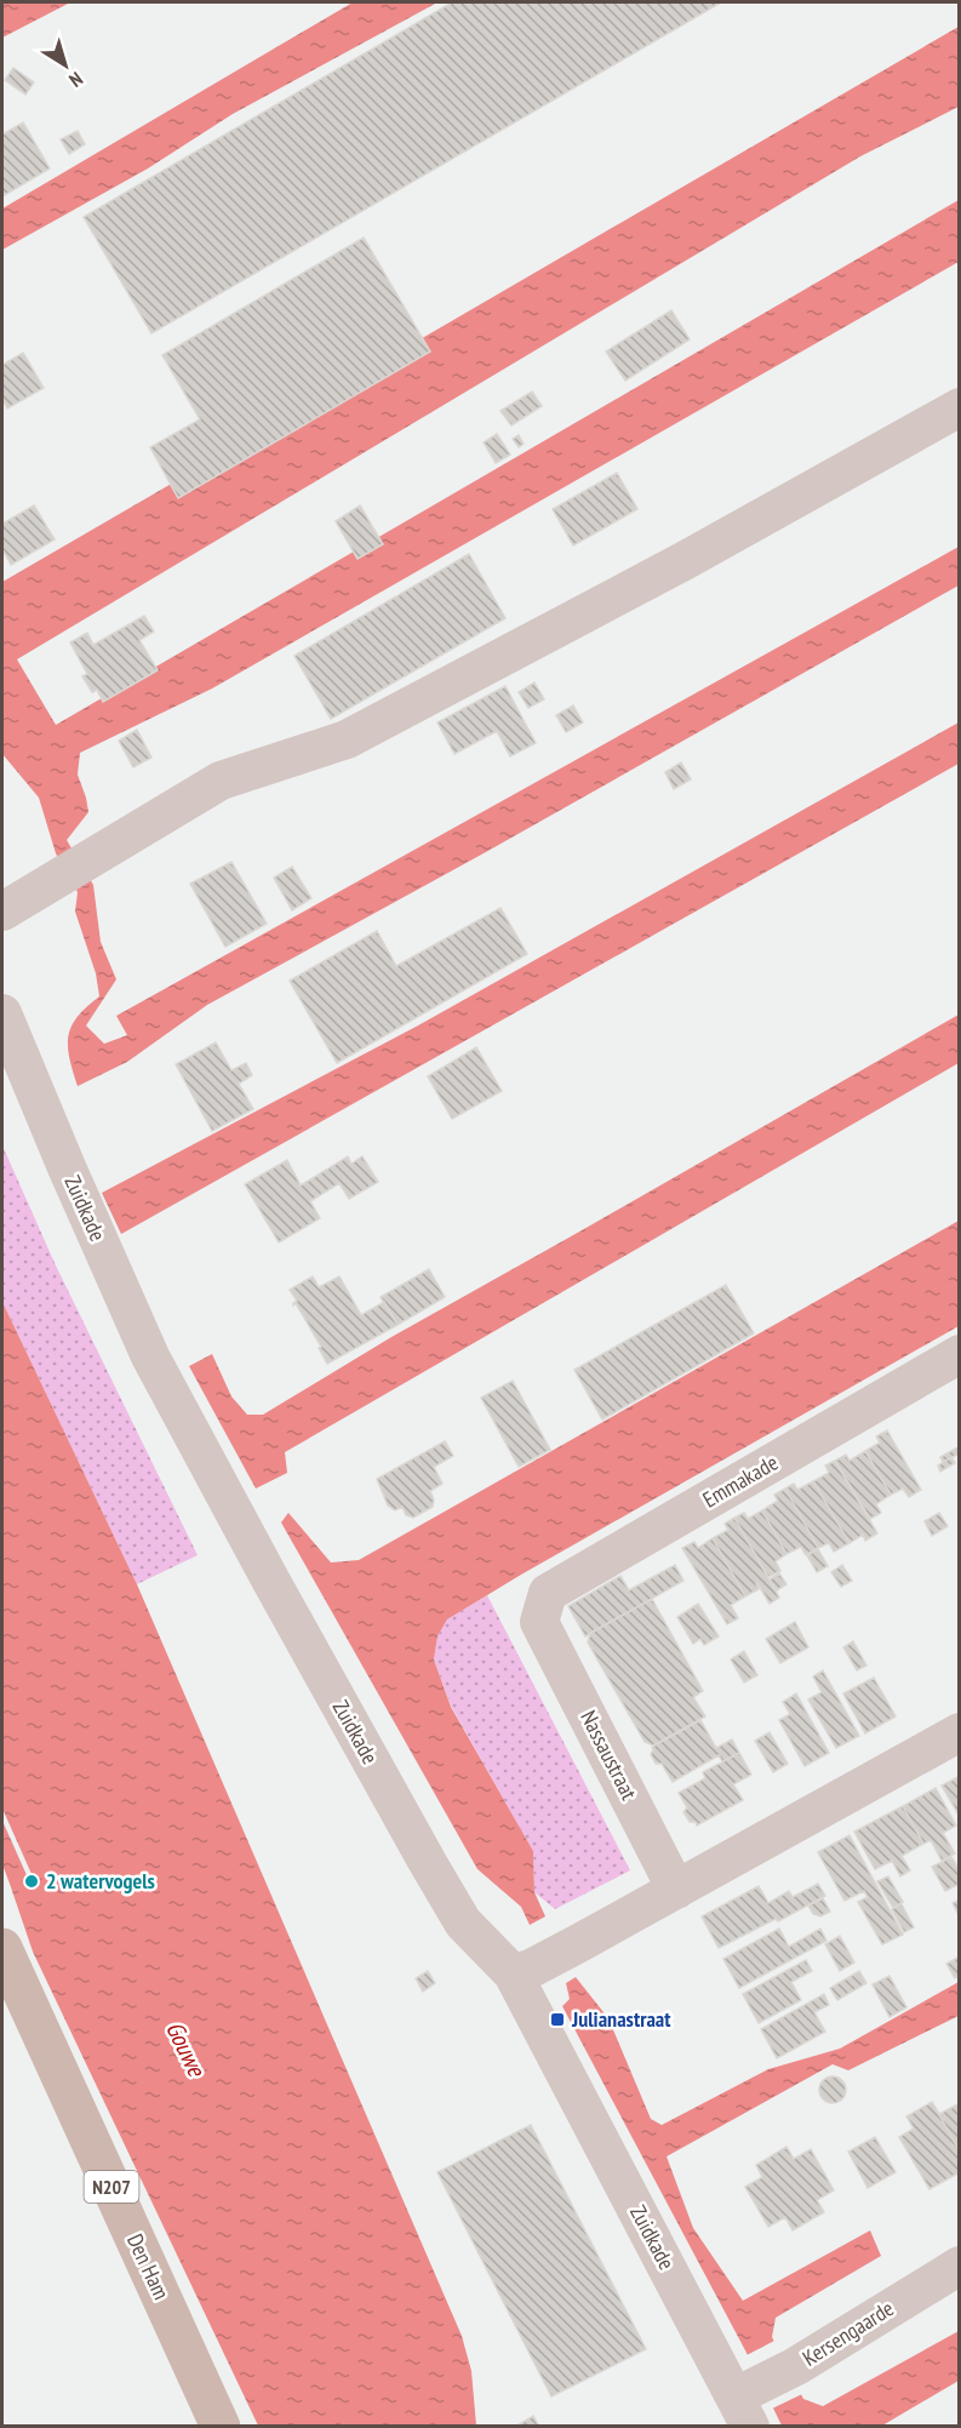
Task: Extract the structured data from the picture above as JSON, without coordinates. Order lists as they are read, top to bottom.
{
  "streets": {
    "main road": ["N207", "Den Ham"],
    "street": [
      "Zuidkade",
      "Emmakade",
      "Nassaustraat",
      "Kersengaarde"
    ]
  },
  "crossings": [
    ["Zuidkade", "Kersengaarde"],
    ["Emmakade", "Nassaustraat"]
  ],
  "water": ["Gouwe"],
  "places": {
    "other": ["2 watervogels"],
    "transit": ["Julianastraat"]
  },
  "north": "bottom right"
}
